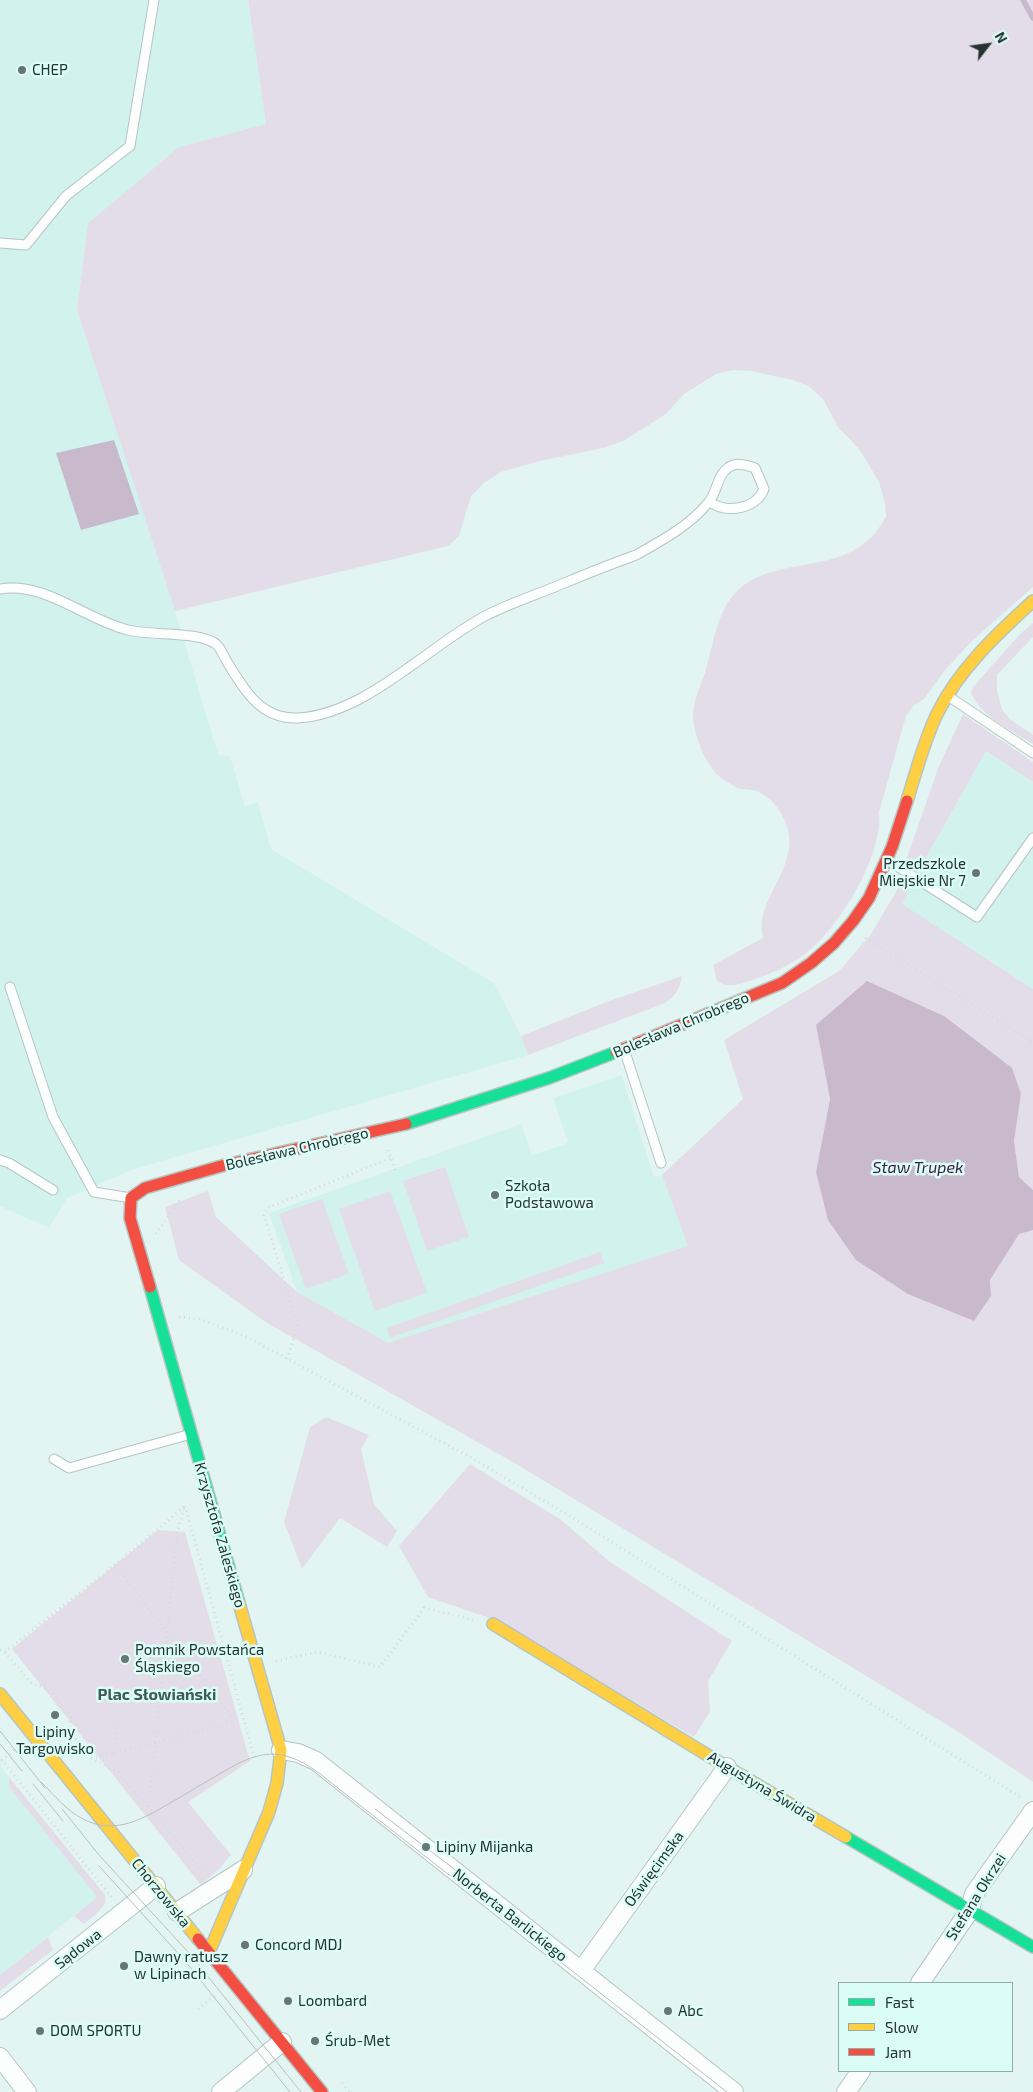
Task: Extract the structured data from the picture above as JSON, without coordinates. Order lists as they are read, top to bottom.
{
  "streets": {
    "street": [
      "Bolesława Chrobrego",
      "Krzysztofa Zaleskiego",
      "Augustyna Świdra",
      "Oświęcimska",
      "Chorzowska",
      "Stefana Okrzei",
      "Norberta Barlickiego",
      "Sądowa"
    ]
  },
  "crossings": [
    ["Bolesława Chrobrego", "Krzysztofa Zaleskiego"],
    ["Krzysztofa Zaleskiego", "Chorzowska"],
    ["Krzysztofa Zaleskiego", "Norberta Barlickiego"],
    ["Augustyna Świdra", "Oświęcimska"],
    ["Augustyna Świdra", "Stefana Okrzei"],
    ["Oświęcimska", "Norberta Barlickiego"],
    ["Chorzowska", "Sądowa"]
  ],
  "districts": ["Plac Słowiański"],
  "water": ["Staw Trupek"],
  "places": [
    "CHEP",
    "Przedszkole Miejskie Nr 7",
    "Szkoła Podstawowa",
    "Pomnik Powstańca Śląskiego",
    "Lipiny Targowisko",
    "Lipiny Mijanka",
    "Concord MDJ",
    "Dawny ratusz w Lipinach",
    "Loombard",
    "Abc",
    "DOM SPORTU",
    "Śrub-Met"
  ],
  "legend": ["Fast", "Slow", "Jam"],
  "north": "top right"
}
